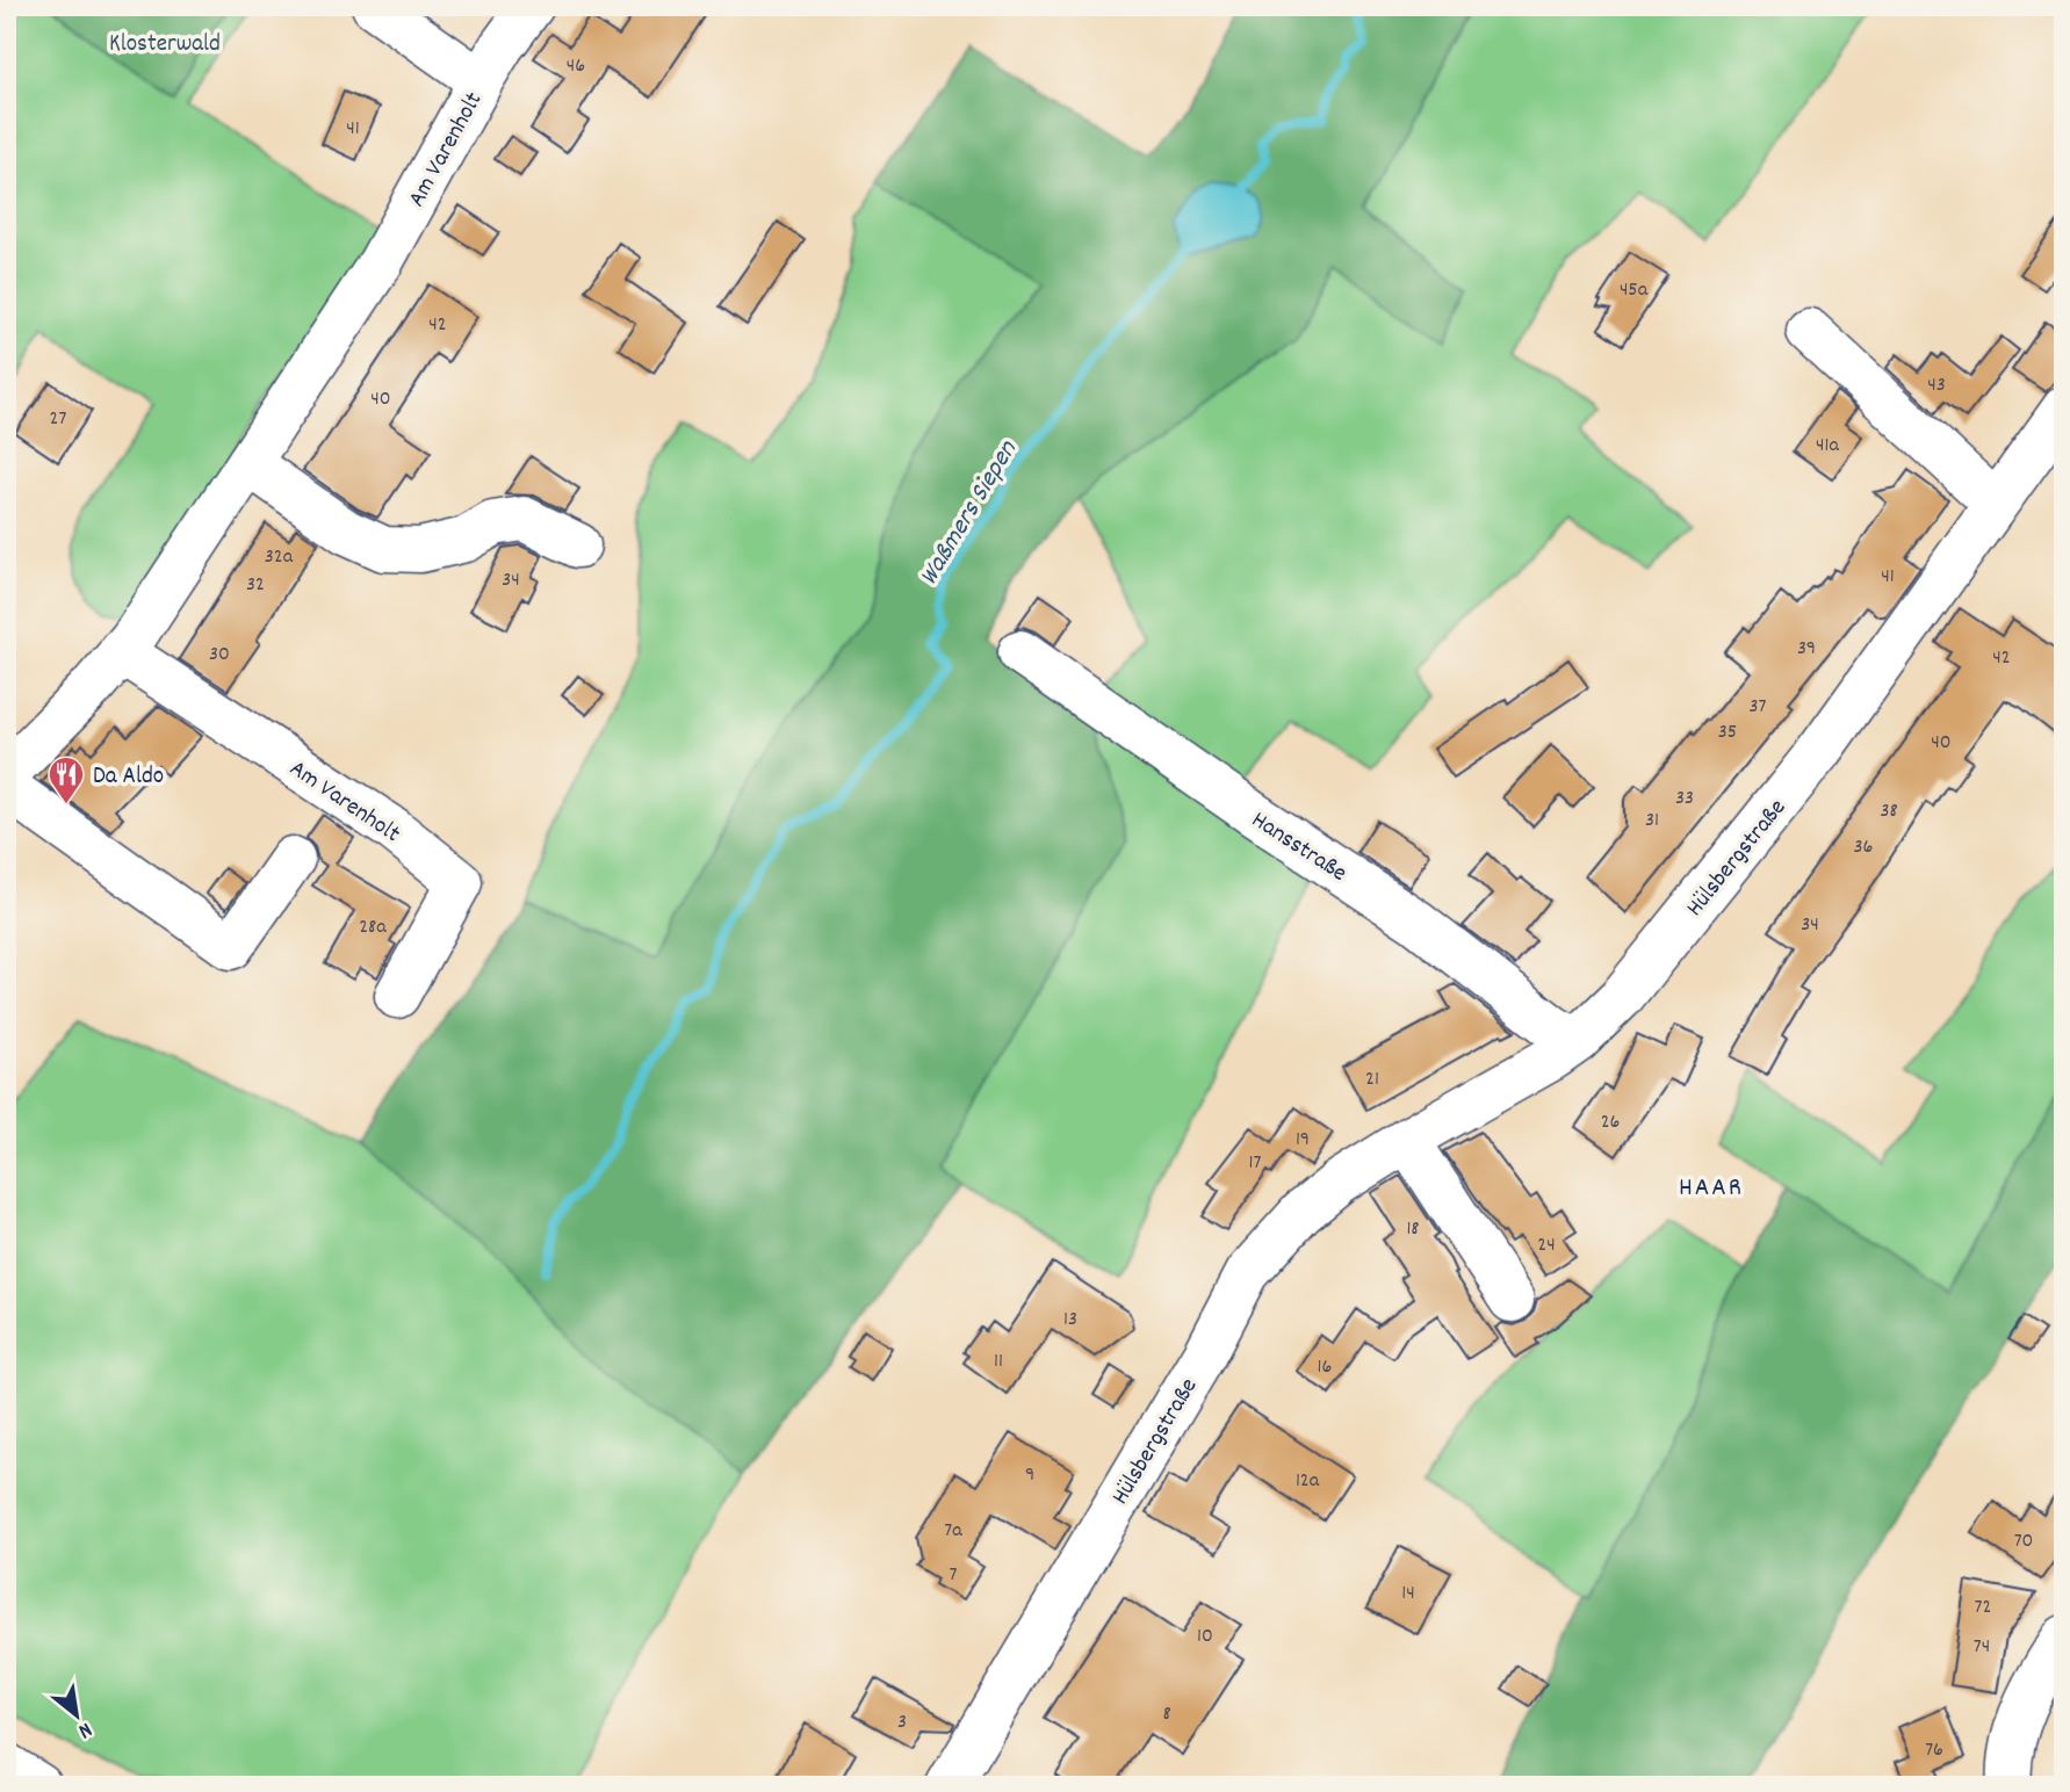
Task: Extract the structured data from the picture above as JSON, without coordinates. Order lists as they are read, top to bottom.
{
  "streets": {
    "street": ["Am Varenholt", "Hansstraße", "Hülsbergstraße"]
  },
  "crossings": [
    ["Hansstraße", "Hülsbergstraße"]
  ],
  "districts": ["HAAR"],
  "water": ["Waßmers Siepen"],
  "parks": ["Klosterwald"],
  "places": {
    "restaurant": ["Da Aldo"]
  },
  "house_numbers": [
    "46",
    "41",
    "45a",
    "42",
    "43",
    "40",
    "27",
    "41a",
    "32a",
    "41",
    "34",
    "32",
    "39",
    "30",
    "42",
    "37",
    "35",
    "40",
    "33",
    "38",
    "31",
    "36",
    "34",
    "28a",
    "21",
    "26",
    "19",
    "17",
    "18",
    "24",
    "13",
    "11",
    "16",
    "9",
    "12a",
    "7a",
    "70",
    "7",
    "14",
    "72",
    "10",
    "74",
    "8",
    "3",
    "76"
  ],
  "north": "bottom right"
}
